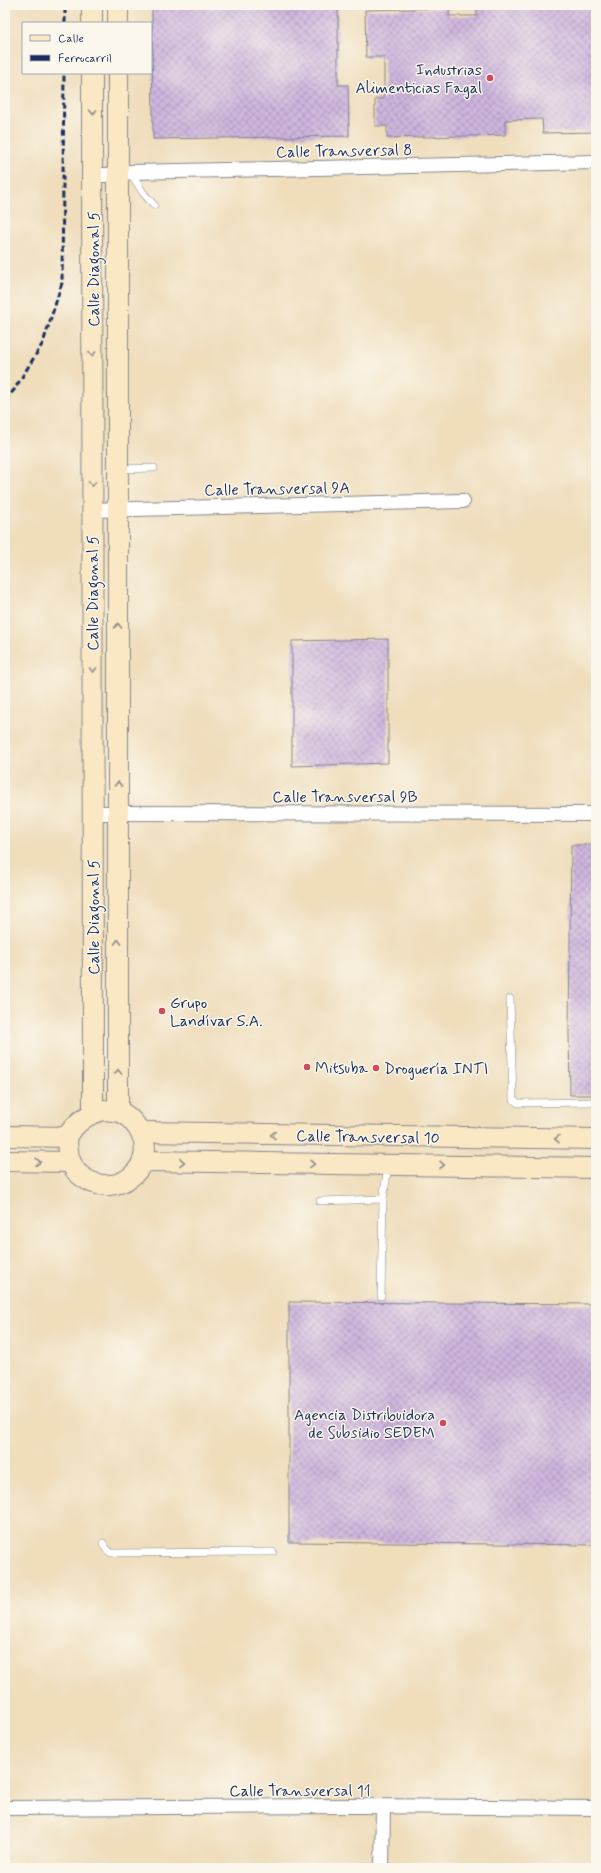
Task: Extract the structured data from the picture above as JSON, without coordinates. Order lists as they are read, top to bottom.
{
  "streets": {
    "main road": ["Calle Diagonal 5", "Calle Transversal 10"],
    "street": [
      "Calle Transversal 8",
      "Calle Transversal 9A",
      "Calle Transversal 9B",
      "Calle Transversal 11"
    ]
  },
  "crossings": [
    ["Calle Transversal 8", "Calle Diagonal 5"],
    ["Calle Diagonal 5", "Calle Transversal 9A"],
    ["Calle Diagonal 5", "Calle Transversal 9B"],
    ["Calle Diagonal 5", "Calle Transversal 10"]
  ],
  "places": [
    "Industrias Alimenticias Fagal",
    "Grupo Landívar S.A.",
    "Mitsuba",
    "Droguería INTI",
    "Agencia Distribuidora de Subsidio SEDEM"
  ],
  "legend": ["Calle", "Ferrocarril"]
}
